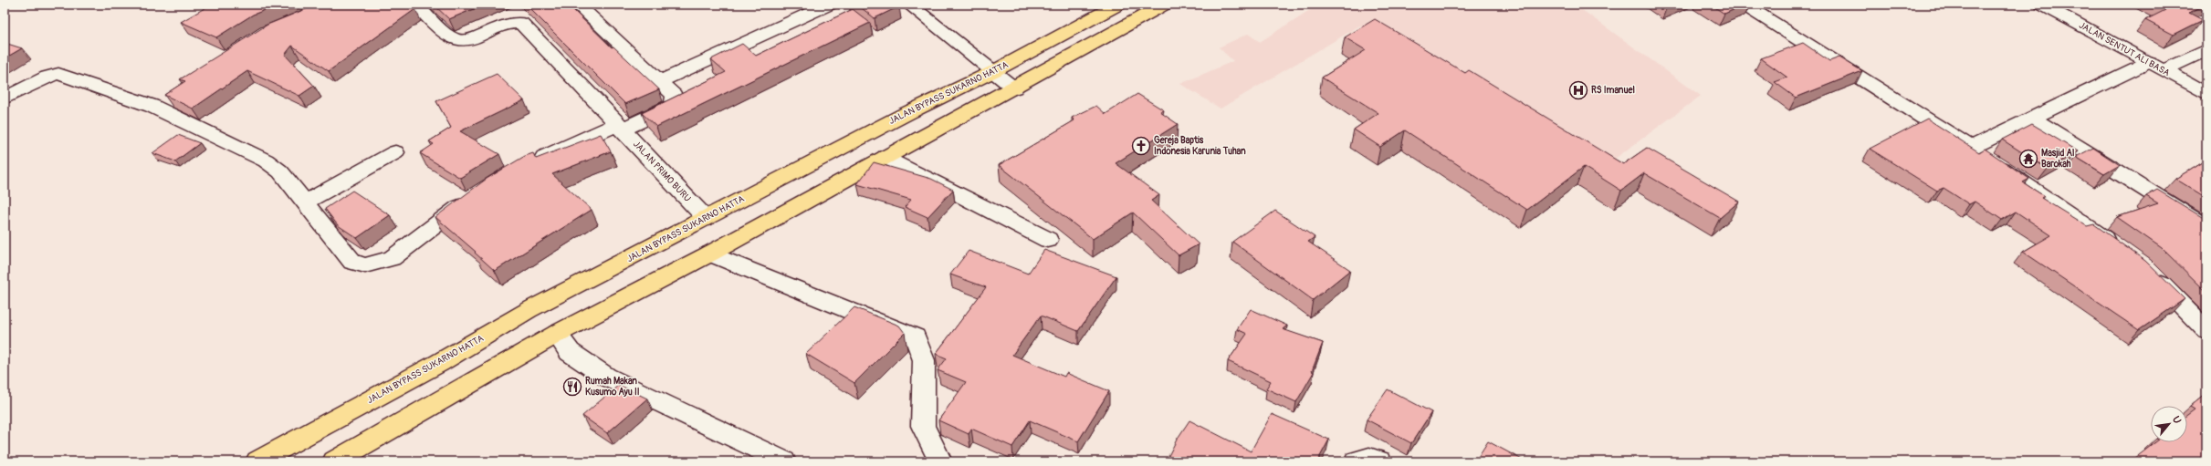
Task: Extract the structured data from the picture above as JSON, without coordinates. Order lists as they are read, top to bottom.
{
  "streets": {
    "highway": ["JALAN BYPASS SUKARNO HATTA"],
    "street": ["JALAN SENTUT ALI BASA", "JALAN PRIMO BURU"]
  },
  "crossings": [
    ["JALAN BYPASS SUKARNO HATTA", "JALAN PRIMO BURU"]
  ],
  "places": {
    "hospital": ["RS Imanuel"],
    "church": ["Gereja Baptis Indonesia Karunia Tuhan"],
    "temple": ["Masjid Al Barokah"],
    "restaurant": ["Rumah Makan Kusumo Ayu II"]
  },
  "north": "top right"
}
